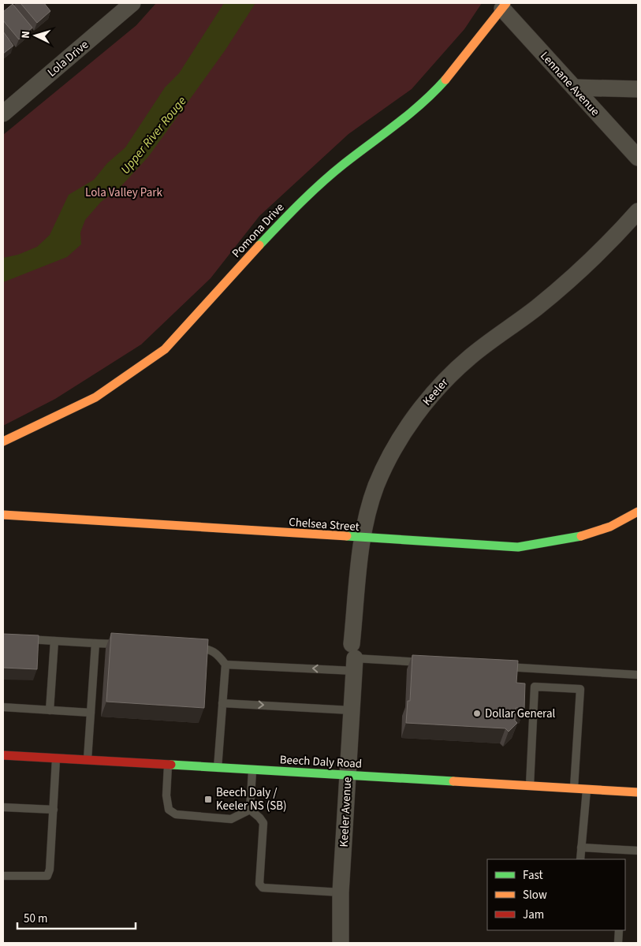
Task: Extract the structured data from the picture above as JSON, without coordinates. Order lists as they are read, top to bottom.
{
  "streets": {
    "street": [
      "Lola Drive",
      "Lennane Avenue",
      "Pomona Drive",
      "Keeler",
      "Chelsea Street",
      "Beech Daly Road",
      "Keeler Avenue"
    ]
  },
  "crossings": [
    ["Lennane Avenue", "Pomona Drive"],
    ["Keeler", "Chelsea Street"],
    ["Keeler", "Keeler Avenue"],
    ["Beech Daly Road", "Keeler Avenue"]
  ],
  "water": ["Upper River Rouge"],
  "parks": ["Lola Valley Park"],
  "places": {
    "other": ["Dollar General"],
    "transit": ["Beech Daly / Keeler NS (SB)"]
  },
  "legend": ["Fast", "Slow", "Jam"],
  "scale_bar": "50 m",
  "north": "left"
}
